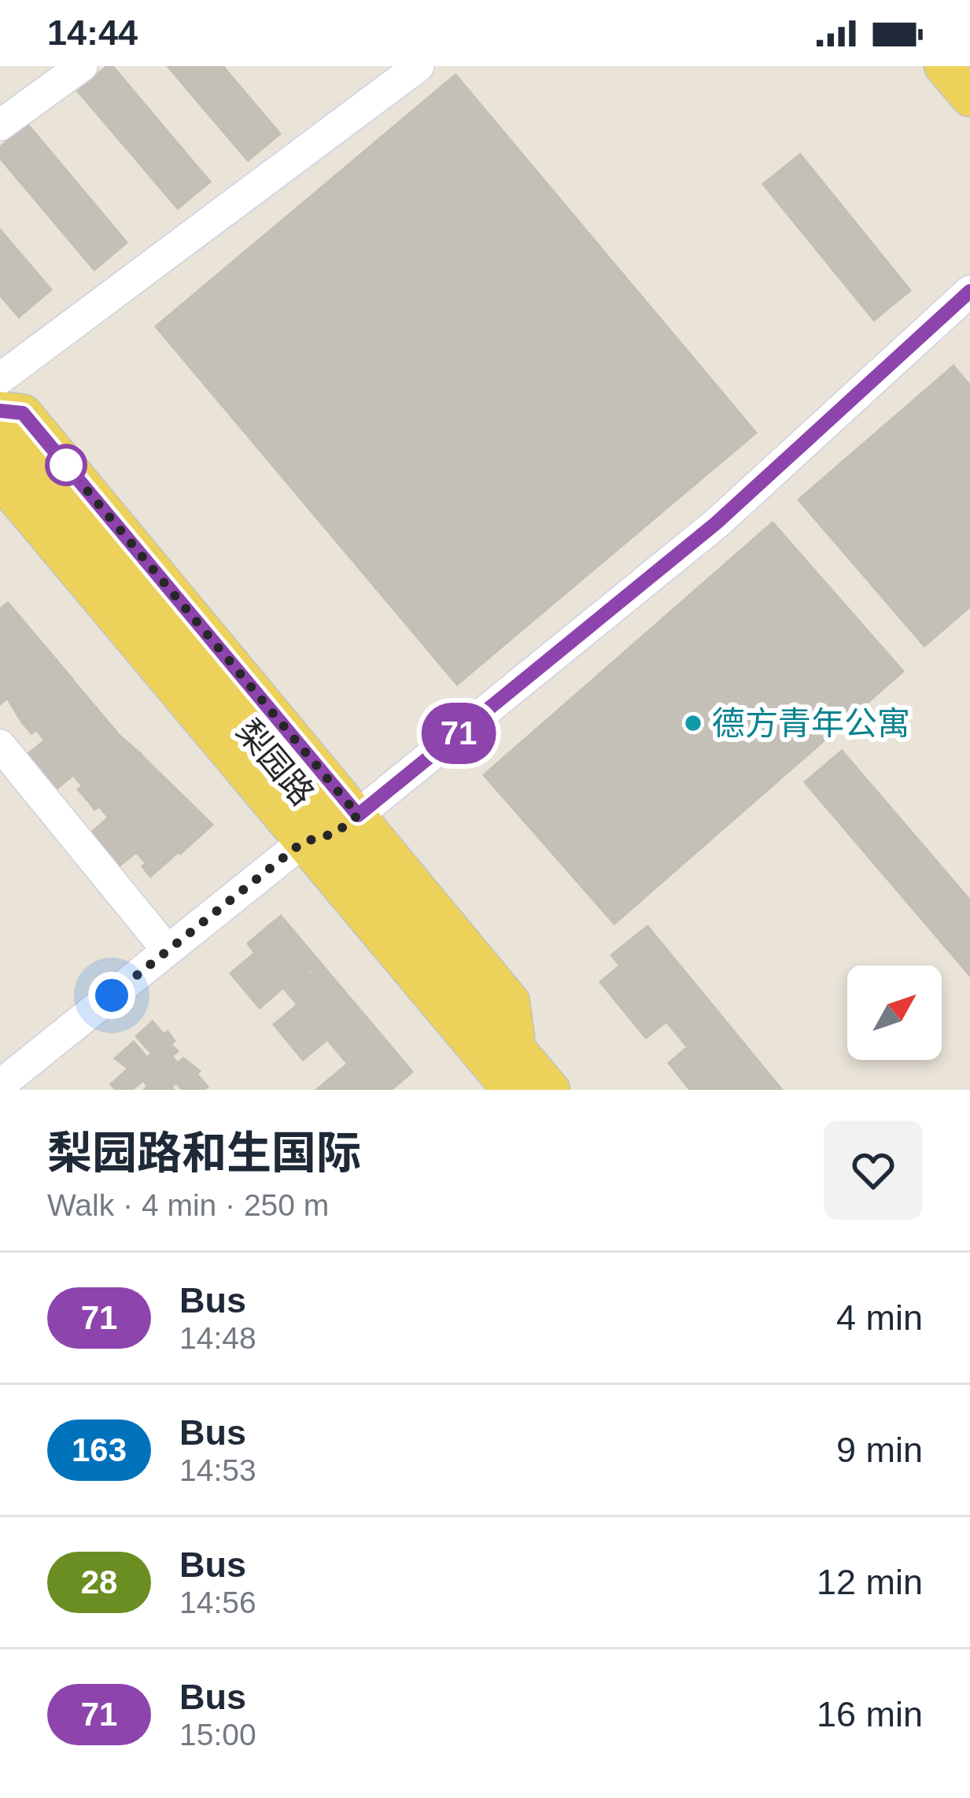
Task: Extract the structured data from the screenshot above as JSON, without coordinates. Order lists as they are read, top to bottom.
{
  "streets": {
    "main road": ["梨园路"]
  },
  "places": ["德方青年公寓"],
  "lines": ["bus line 71"],
  "north": "top right",
  "page": {
    "status": "14:44",
    "on_map": "71",
    "heading": ["梨园路和生国际", "Walk · 4 min · 250 m"],
    "list": [
      {
        "mark": "71",
        "name": "Bus",
        "note": "14:48",
        "value": "4 min"
      },
      {
        "mark": "163",
        "name": "Bus",
        "note": "14:53",
        "value": "9 min"
      },
      {
        "mark": "28",
        "name": "Bus",
        "note": "14:56",
        "value": "12 min"
      },
      {
        "mark": "71",
        "name": "Bus",
        "note": "15:00",
        "value": "16 min"
      }
    ]
  }
}
